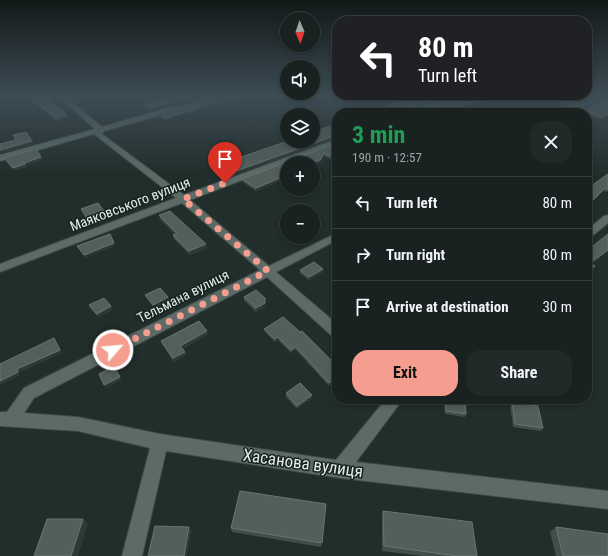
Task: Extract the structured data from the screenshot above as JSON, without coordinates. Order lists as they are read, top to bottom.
{
  "streets": {
    "street": ["Маяковського вулиця", "Тельмана вулиця", "Хасанова вулиця"]
  },
  "crossings": [
    ["Тельмана вулиця", "Хасанова вулиця"]
  ],
  "north": "bottom",
  "page": {
    "map_buttons": ["+", "−"],
    "turn": ["80 m", "Turn left"],
    "heading": ["3 min", "190 m · 12:57"],
    "list": [
      {
        "name": "Turn left",
        "value": "80 m"
      },
      {
        "name": "Turn right",
        "value": "80 m"
      },
      {
        "name": "Arrive at destination",
        "value": "30 m"
      }
    ],
    "buttons": ["Exit", "Share"]
  }
}
